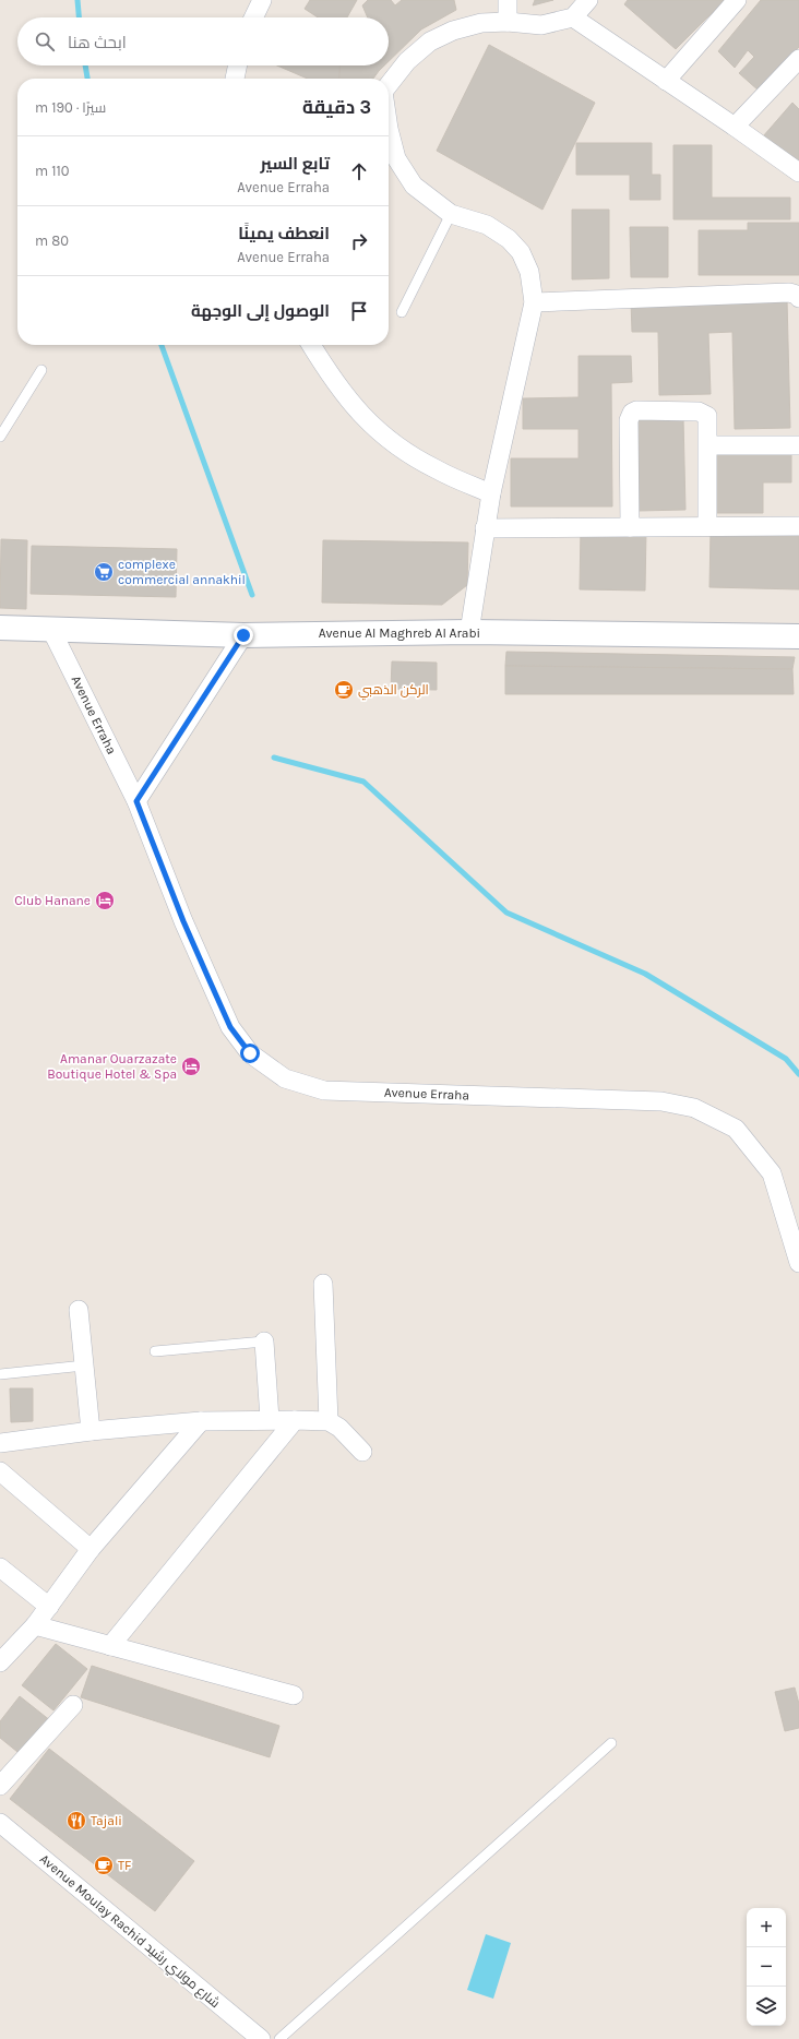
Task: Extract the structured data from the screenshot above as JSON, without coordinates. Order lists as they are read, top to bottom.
{
  "streets": {
    "main road": ["Avenue Al Maghreb Al Arabi"],
    "street": ["Avenue Erraha", "Avenue Moulay Rachid شارع مولاي رشيد"]
  },
  "crossings": [
    ["Avenue Al Maghreb Al Arabi", "Avenue Erraha"]
  ],
  "places": {
    "supermarket": ["complexe commercial annakhil"],
    "cafe": ["الركن الذهبي", "TF"],
    "hotel": ["Club Hanane", "Amanar Ouarzazate Boutique Hotel & Spa"],
    "restaurant": ["Tajali"]
  },
  "page": {
    "search": "ابحث هنا",
    "heading": ["3 دقيقة", "سيرًا · 190 m"],
    "list": [
      ["تابع السير", "Avenue Erraha", "110 m"],
      ["انعطف يمينًا", "Avenue Erraha", "80 m"],
      "الوصول إلى الوجهة"
    ],
    "map_buttons": ["+", "−"]
  }
}
